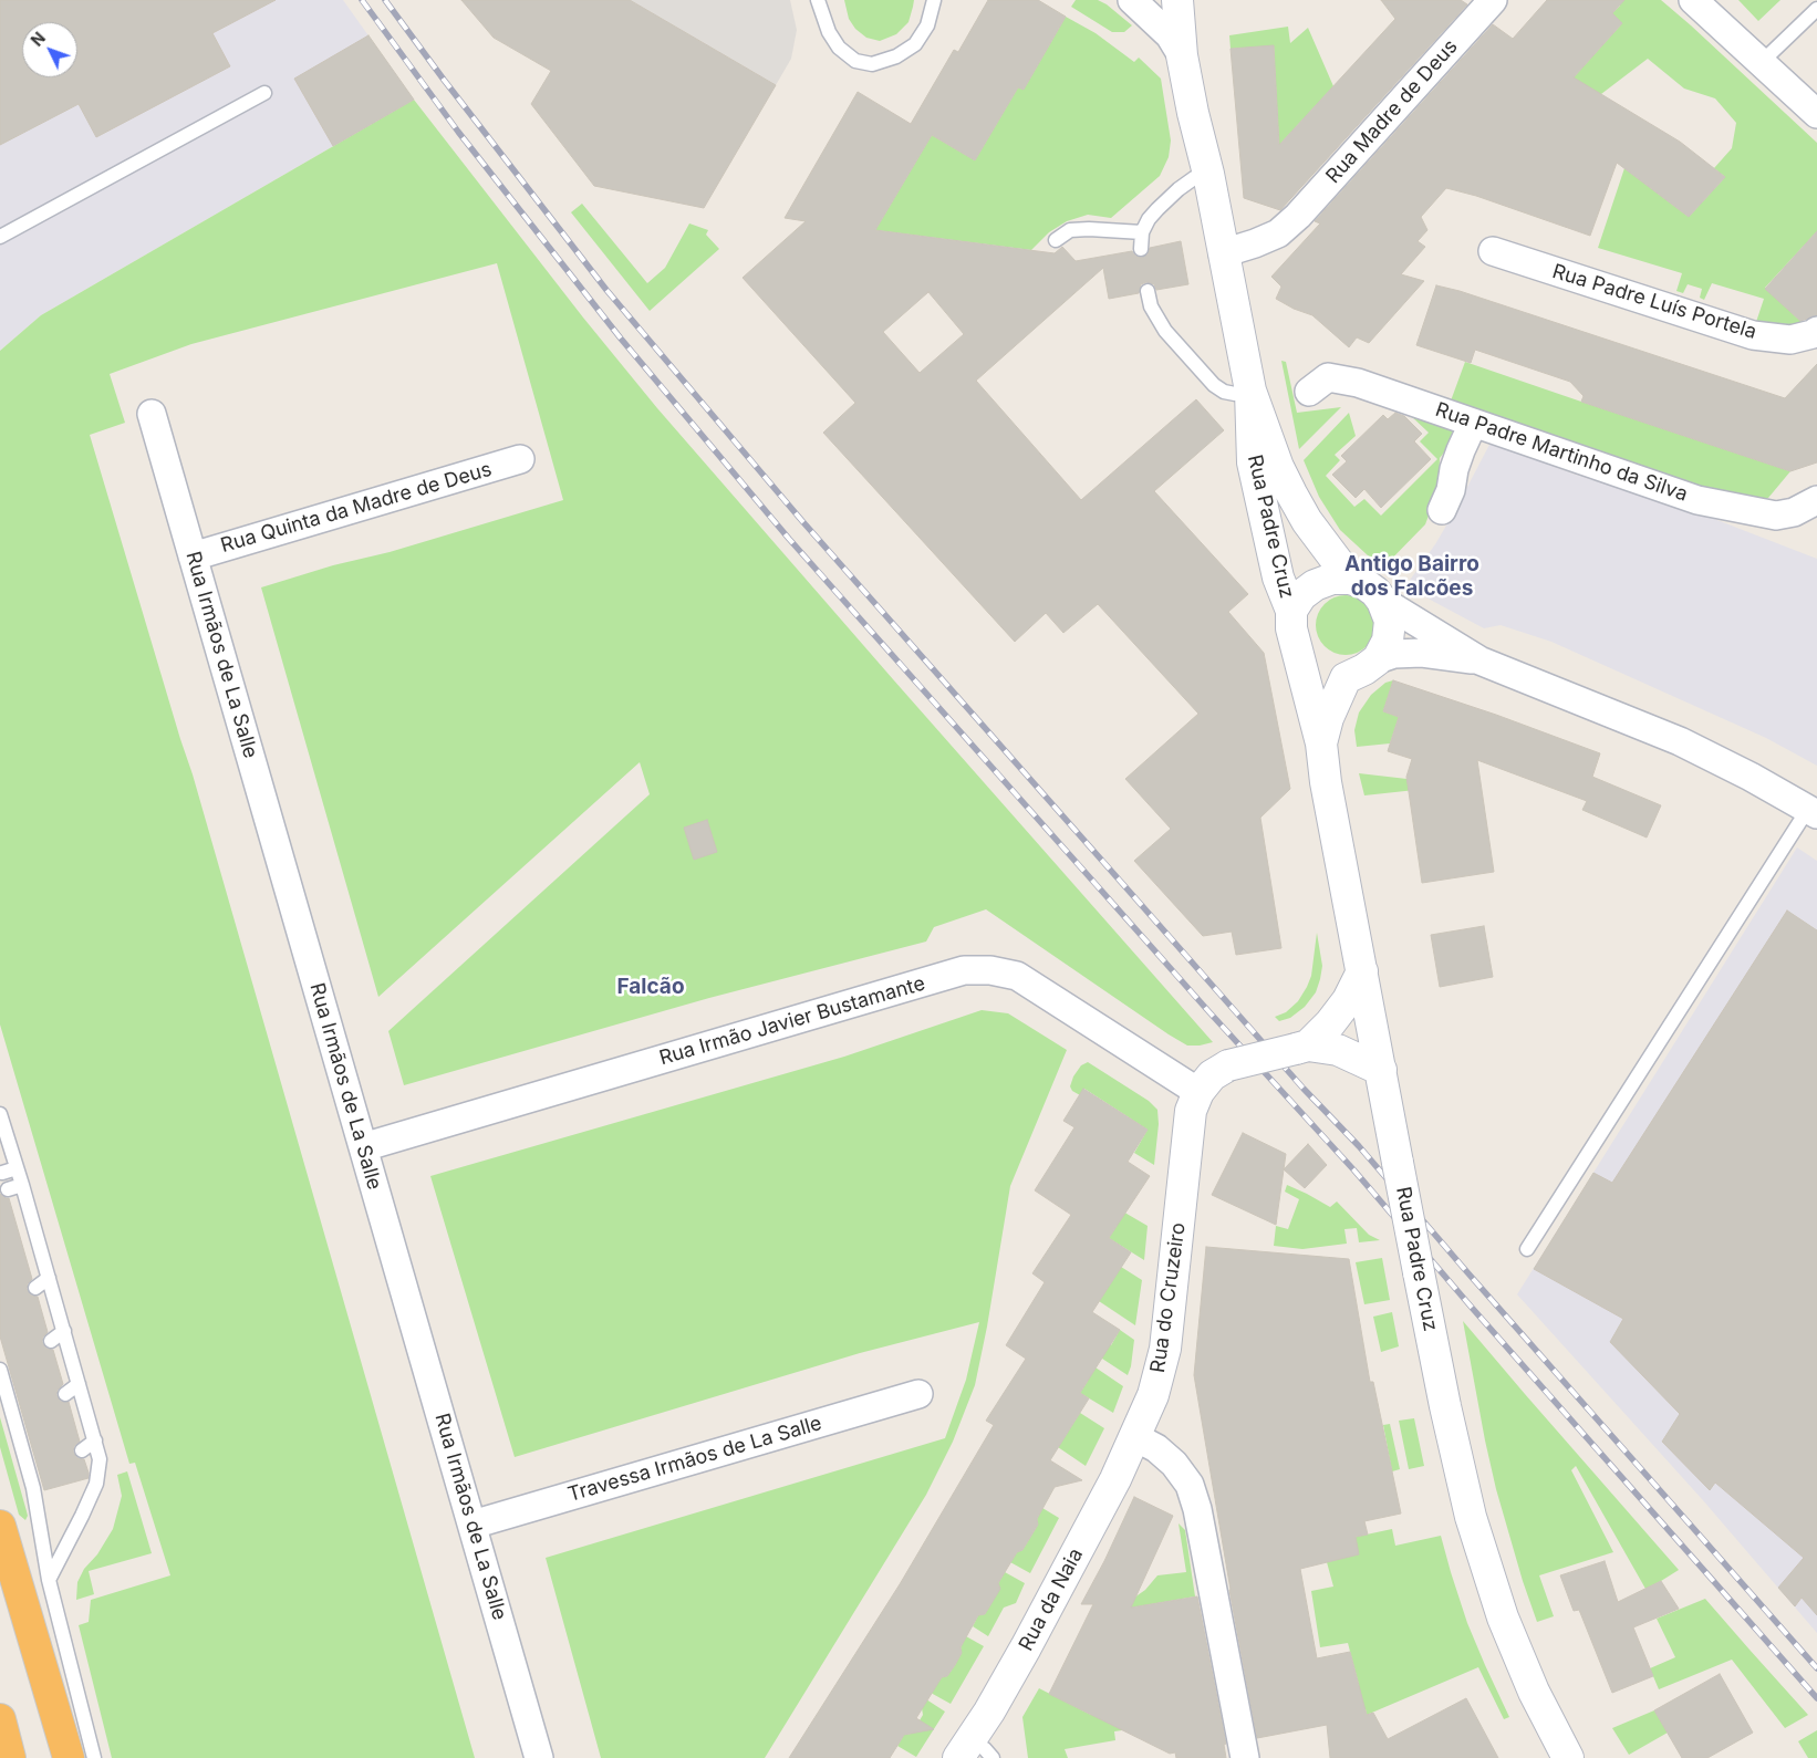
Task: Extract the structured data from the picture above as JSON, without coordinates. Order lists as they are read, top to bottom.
{
  "streets": {
    "street": [
      "Rua Madre de Deus",
      "Rua Padre Luís Portela",
      "Rua Padre Martinho da Silva",
      "Rua Quinta da Madre de Deus",
      "Rua Padre Cruz",
      "Rua Irmãos de La Salle",
      "Rua Irmão Javier Bustamante",
      "Rua do Cruzeiro",
      "Travessa Irmãos de La Salle",
      "Rua da Naia"
    ]
  },
  "crossings": [
    ["Rua Quinta da Madre de Deus", "Rua Irmãos de La Salle"],
    ["Rua Padre Cruz", "Rua do Cruzeiro"],
    ["Rua Irmãos de La Salle", "Rua Irmão Javier Bustamante"],
    ["Rua Irmãos de La Salle", "Travessa Irmãos de La Salle"],
    ["Rua Irmão Javier Bustamante", "Rua do Cruzeiro"],
    ["Rua do Cruzeiro", "Rua da Naia"]
  ],
  "districts": ["Antigo Bairro dos Falcões", "Falcão"],
  "north": "top left"
}
